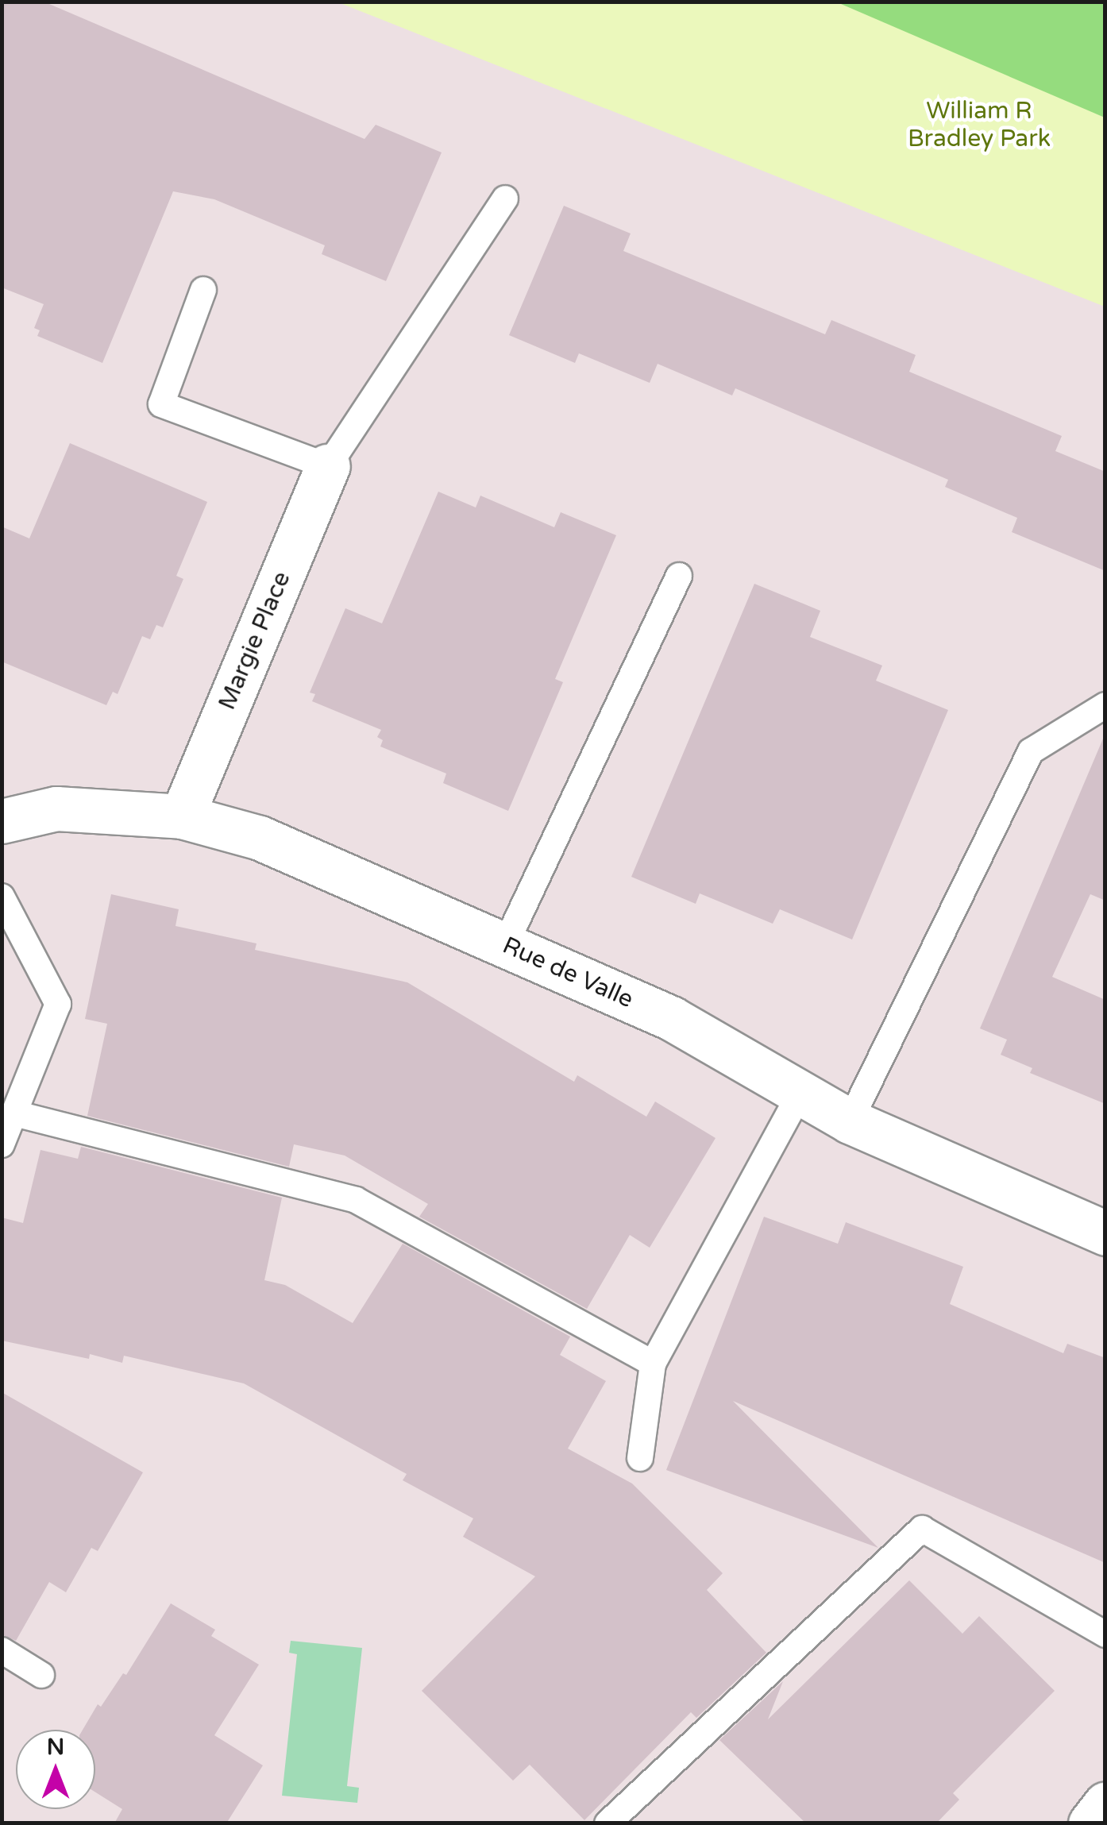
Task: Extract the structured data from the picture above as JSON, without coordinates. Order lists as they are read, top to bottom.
{
  "streets": {
    "street": ["Margie Place", "Rue de Valle"]
  },
  "crossings": [
    ["Margie Place", "Rue de Valle"]
  ],
  "parks": ["William R Bradley Park"],
  "north": "top"
}
